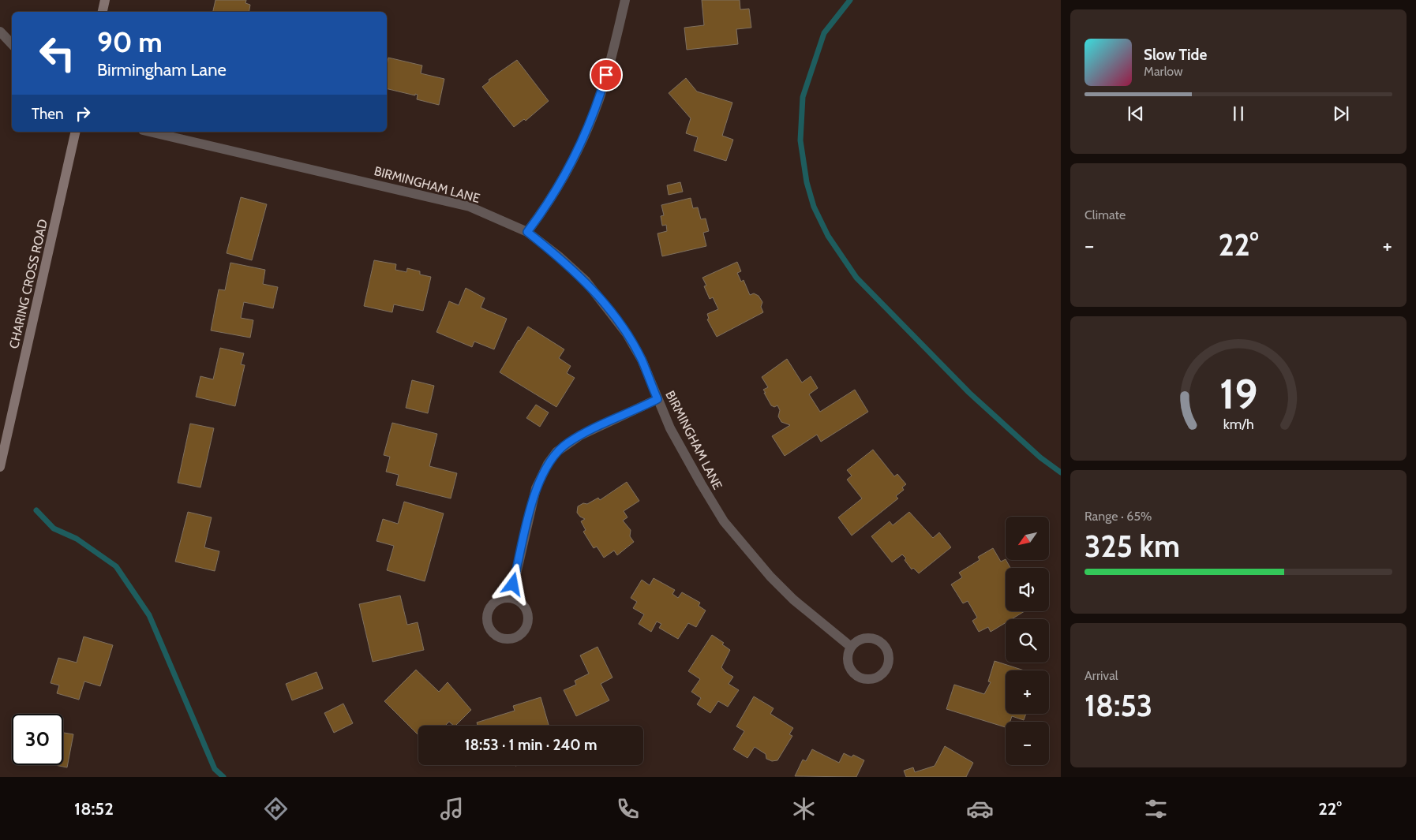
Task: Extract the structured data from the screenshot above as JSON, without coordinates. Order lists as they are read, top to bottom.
{
  "streets": {
    "main road": ["CHARING CROSS ROAD"],
    "street": ["BIRMINGHAM LANE"]
  },
  "north": "bottom left",
  "page": {
    "turn": ["90 m", "Birmingham Lane"],
    "song": ["Slow Tide", "Marlow"],
    "then": "Then",
    "tile": [
      "Climate",
      ["Range · 65%", "325 km"],
      ["Arrival", "18:53"]
    ],
    "heat": ["−", "22°", "+"],
    "map_buttons": ["+", "−"],
    "limit": "30",
    "trip": "18:53 · 1 min · 240 m",
    "tabs": ["18:52", "22°"],
    "gauge": ["19", "km/h"]
  }
}
